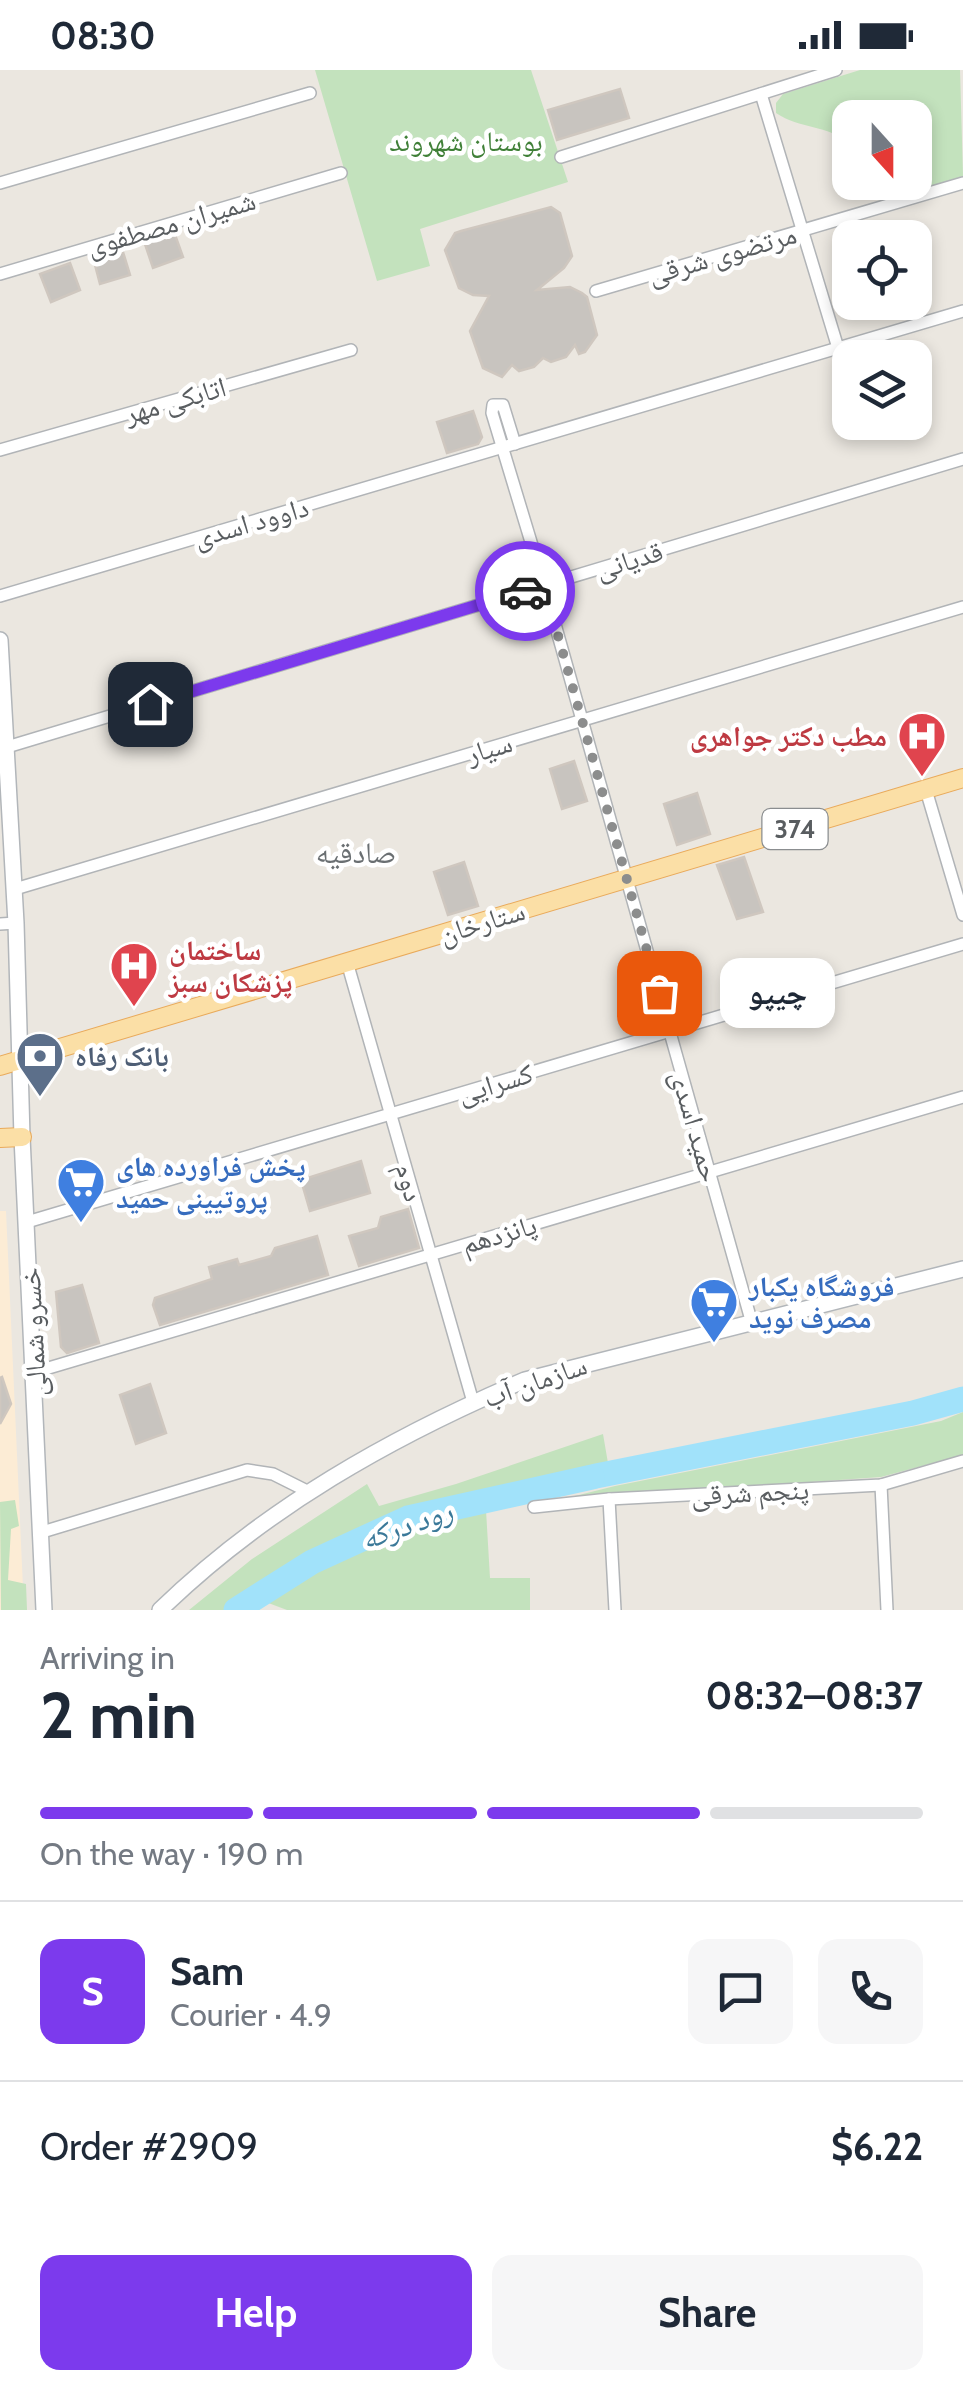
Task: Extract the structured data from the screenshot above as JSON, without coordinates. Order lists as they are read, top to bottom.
{
  "streets": {
    "main road": [
      "374",
      "ستارخان",
      "خسرو شمالی",
      "سازمان آب"
    ],
    "street": [
      "شمیران مصطفوی",
      "مرتضوی شرقی",
      "اتابکی مهر",
      "داوود اسدی",
      "قدیانی",
      "سیار",
      "کسرایی",
      "حمید اسدی",
      "دوم",
      "پانزدهم",
      "پنجم شرقی"
    ]
  },
  "crossings": [
    ["داوود اسدی", "حمید اسدی"],
    ["قدیانی", "حمید اسدی"],
    ["قدیانی", "خسرو شمالی"],
    ["سیار", "حمید اسدی"],
    ["سیار", "خسرو شمالی"],
    ["ستارخان", "حمید اسدی"],
    ["ستارخان", "دوم"],
    ["ستارخان", "خسرو شمالی"],
    ["کسرایی", "حمید اسدی"],
    ["کسرایی", "دوم"],
    ["کسرایی", "خسرو شمالی"],
    ["حمید اسدی", "پانزدهم"],
    ["حمید اسدی", "سازمان آب"],
    ["دوم", "پانزدهم"],
    ["دوم", "سازمان آب"],
    ["پانزدهم", "خسرو شمالی"]
  ],
  "districts": ["صادقیه"],
  "water": ["رود درکه"],
  "parks": ["بوستان شهروند"],
  "places": {
    "hospital": ["مطب دکتر جواهری", "ساختمان پزشکان سبز"],
    "other": ["چیپو"],
    "bank": ["بانک رفاه"],
    "supermarket": ["پخش فراورده های پروتیینی حمید", "فروشگاه یکبار مصرف نوید"]
  },
  "north": "bottom",
  "page": {
    "status": "08:30",
    "bubble": "چیپو",
    "heading": ["2 min", "Arriving in", "08:32–08:37"],
    "panel": [
      "Sam",
      "Courier · 4.9",
      "Order #2909",
      "$6.22"
    ],
    "bar": "On the way · 190 m",
    "round": "S",
    "buttons": ["Help", "Share"]
  }
}
